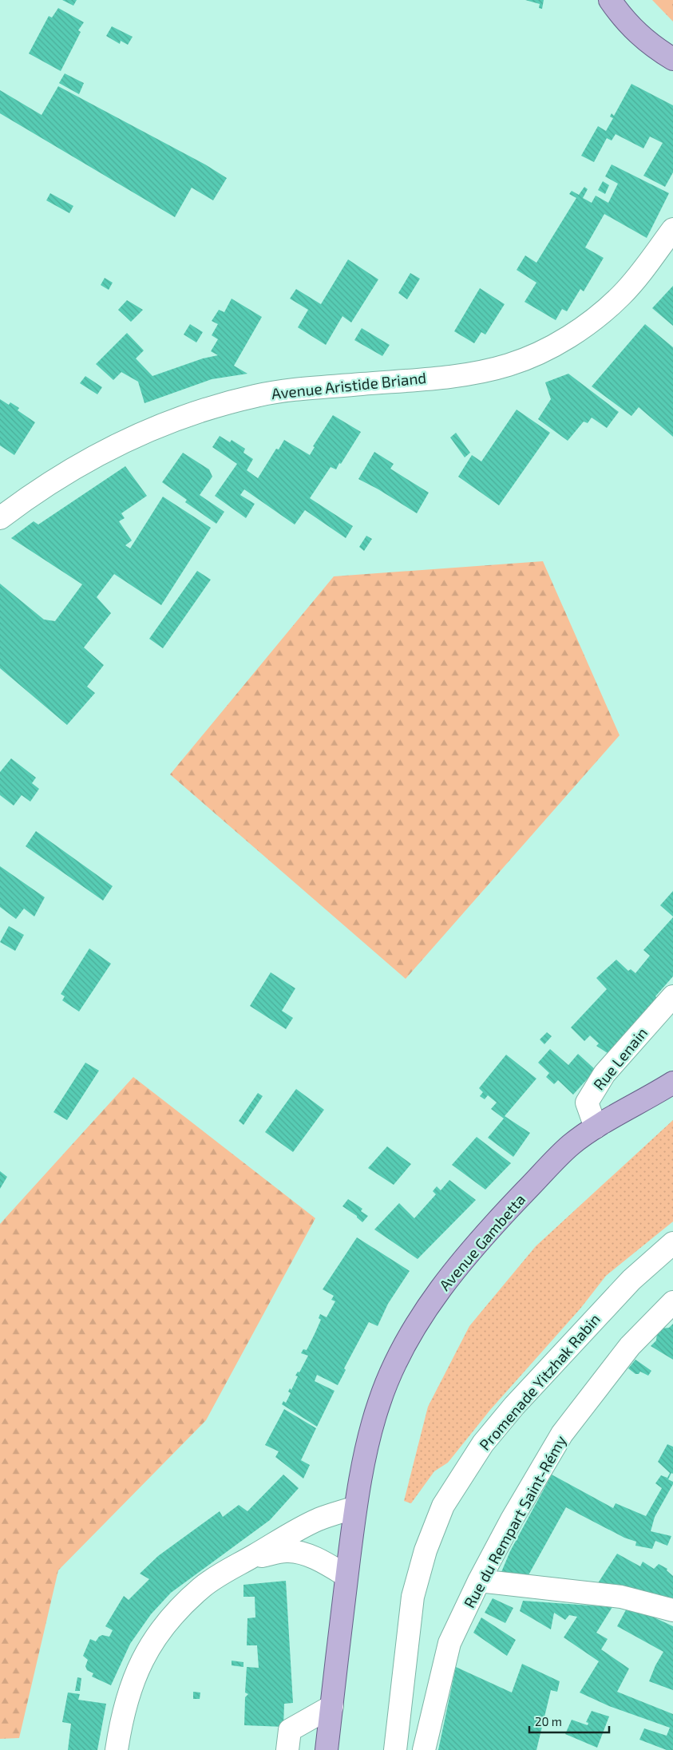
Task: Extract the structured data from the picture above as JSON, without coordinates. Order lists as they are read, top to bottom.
{
  "streets": {
    "main road": ["Avenue Gambetta"],
    "street": [
      "Avenue Aristide Briand",
      "Rue Lenain",
      "Promenade Yitzhak Rabin",
      "Rue du Rempart Saint-Rémy"
    ]
  },
  "crossings": [
    ["Rue Lenain", "Avenue Gambetta"]
  ],
  "scale_bar": "20 m"
}
